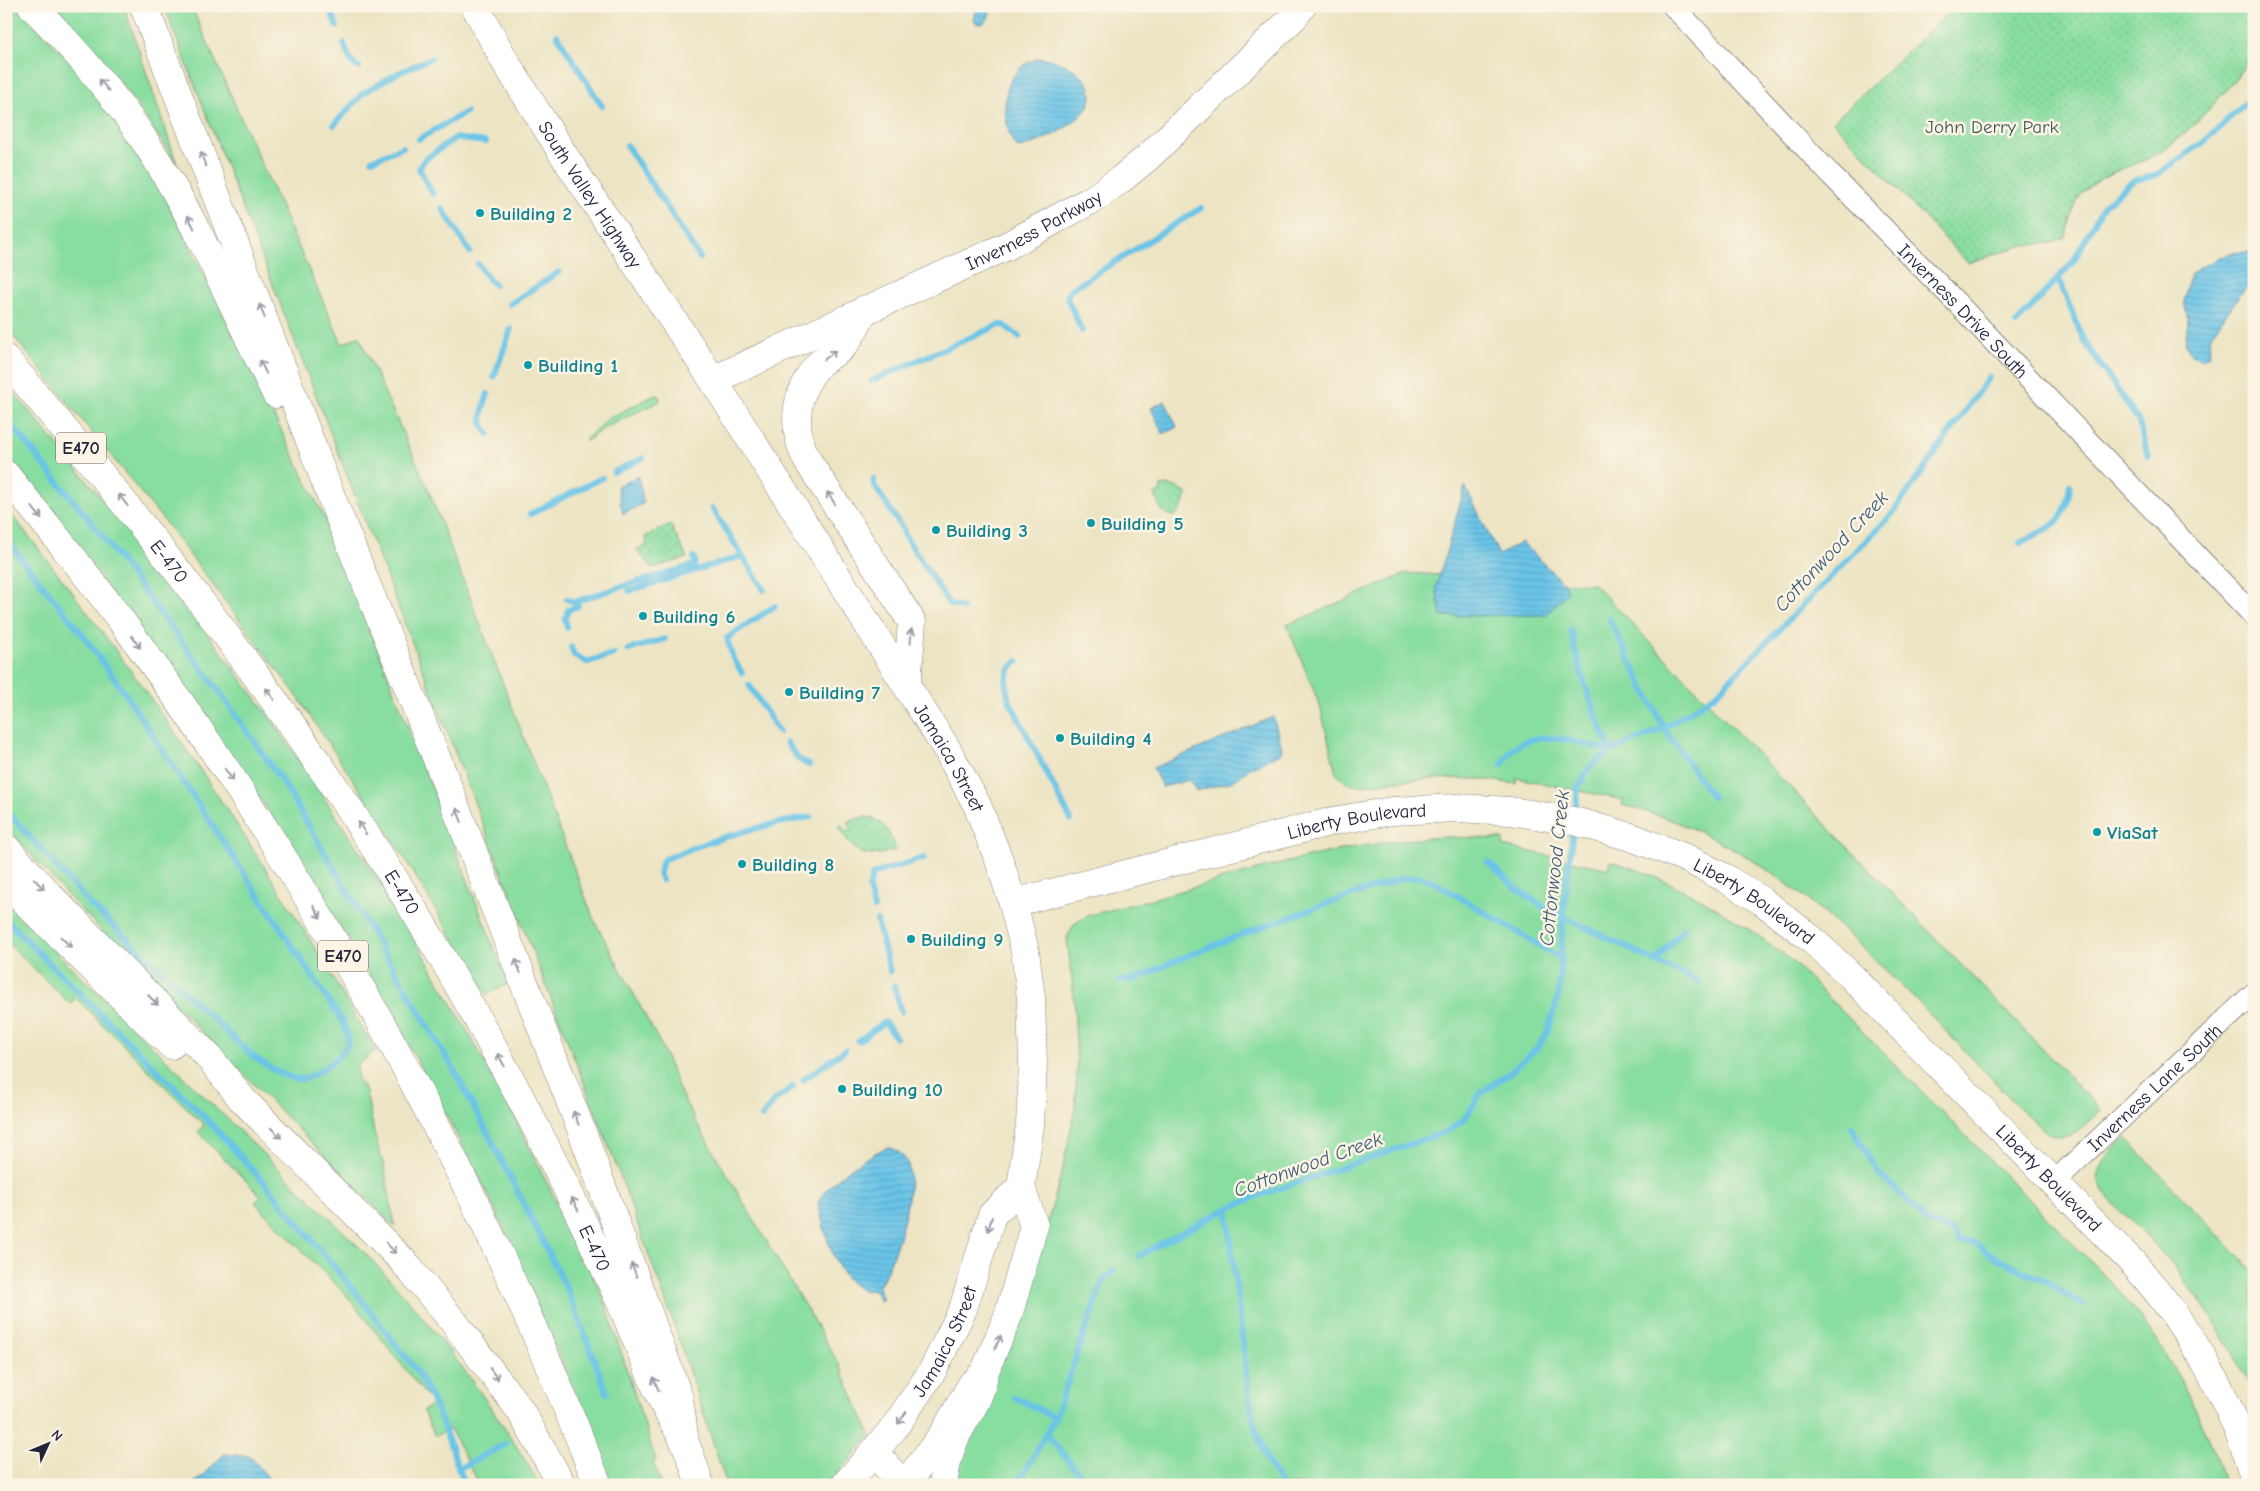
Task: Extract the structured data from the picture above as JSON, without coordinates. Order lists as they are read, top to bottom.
{
  "streets": {
    "main road": [
      "South Valley Highway",
      "Inverness Parkway",
      "E470",
      "E-470",
      "Jamaica Street",
      "Liberty Boulevard"
    ],
    "street": ["Inverness Drive South", "Inverness Lane South"]
  },
  "crossings": [
    ["South Valley Highway", "Inverness Parkway"],
    ["South Valley Highway", "Jamaica Street"],
    ["Inverness Parkway", "Jamaica Street"],
    ["Jamaica Street", "Liberty Boulevard"],
    ["Liberty Boulevard", "Inverness Lane South"]
  ],
  "water": ["Cottonwood Creek"],
  "parks": ["John Derry Park"],
  "places": [
    "Building 2",
    "Building 1",
    "Building 5",
    "Building 3",
    "Building 6",
    "Building 7",
    "Building 4",
    "ViaSat",
    "Building 8",
    "Building 9",
    "Building 10"
  ],
  "north": "top right"
}
